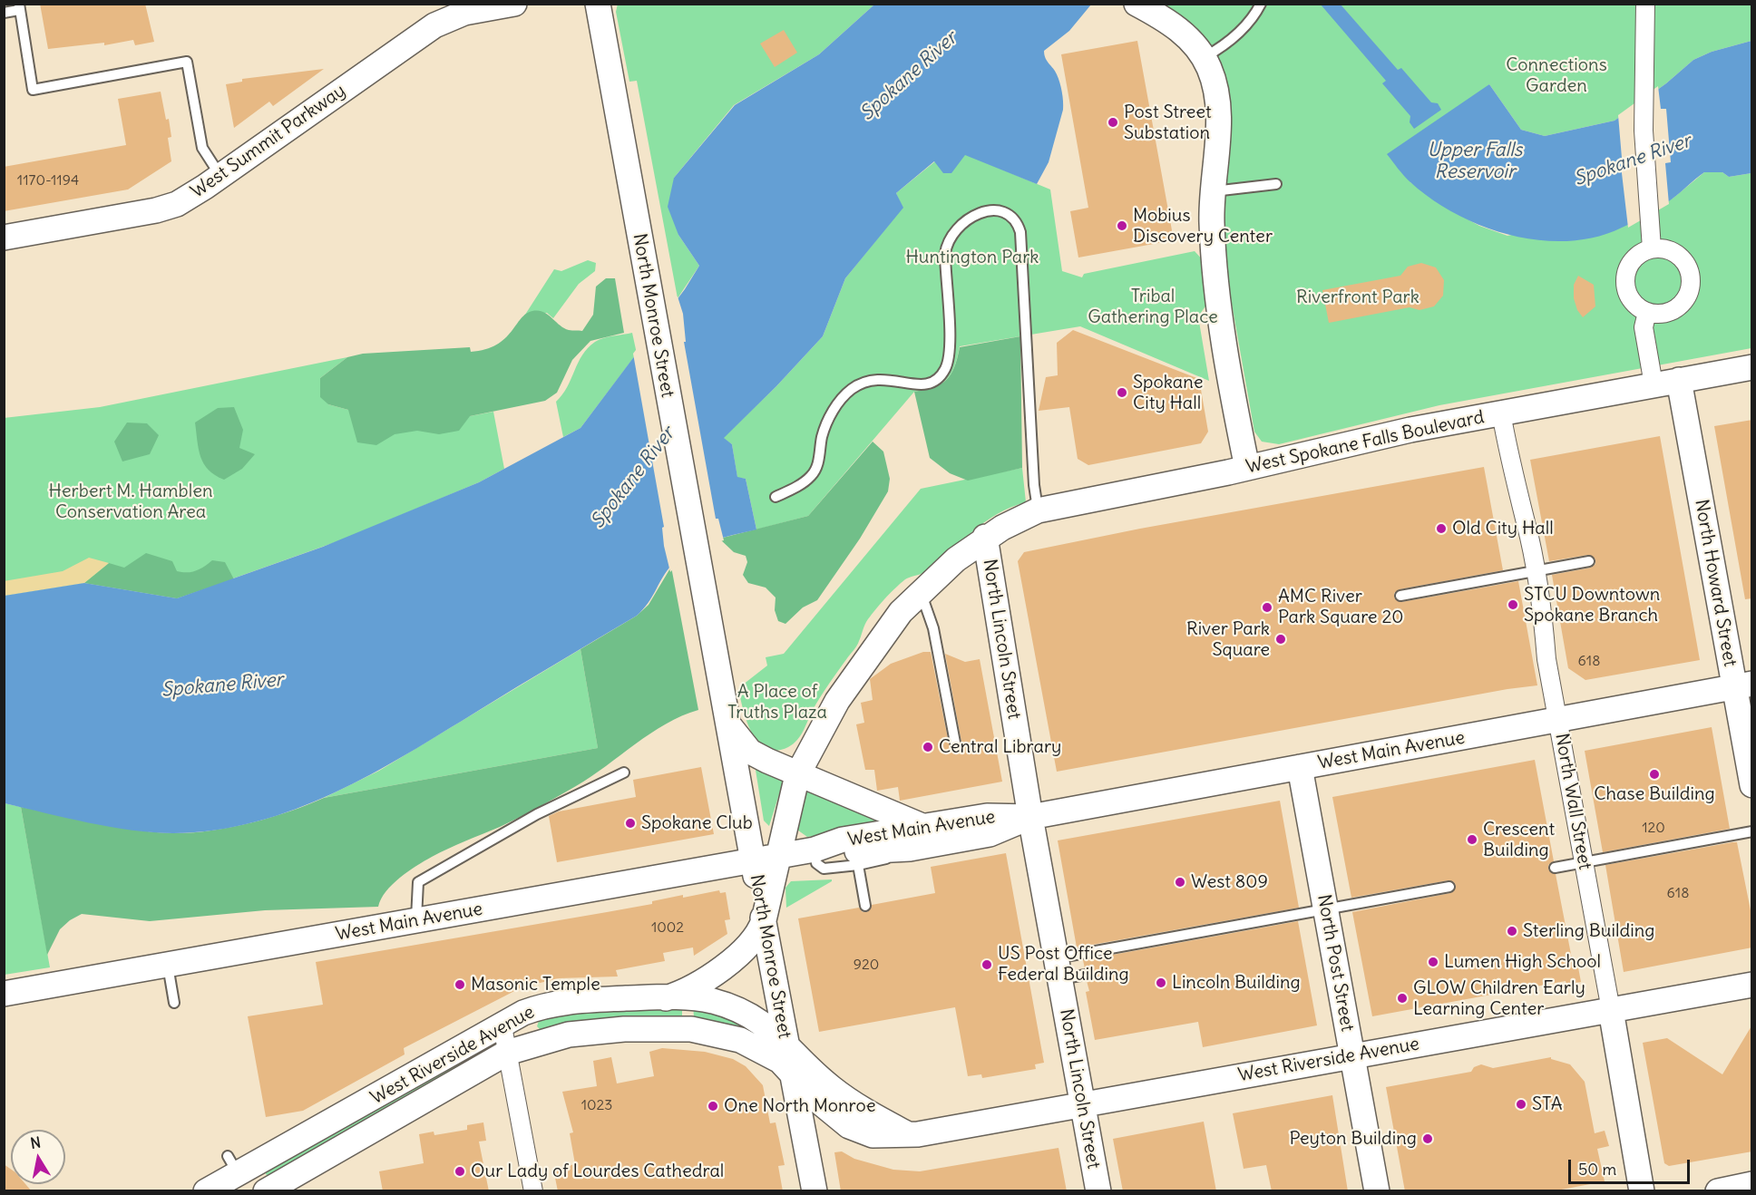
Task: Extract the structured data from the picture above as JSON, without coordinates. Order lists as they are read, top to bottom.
{
  "streets": {
    "street": [
      "West Summit Parkway",
      "North Monroe Street",
      "West Spokane Falls Boulevard",
      "North Howard Street",
      "North Lincoln Street",
      "West Main Avenue",
      "North Wall Street",
      "North Post Street",
      "West Riverside Avenue"
    ]
  },
  "crossings": [
    ["North Monroe Street", "West Spokane Falls Boulevard"],
    ["North Monroe Street", "West Main Avenue"],
    ["North Monroe Street", "West Riverside Avenue"],
    ["West Spokane Falls Boulevard", "North Howard Street"],
    ["West Spokane Falls Boulevard", "North Lincoln Street"],
    ["West Spokane Falls Boulevard", "West Main Avenue"],
    ["West Spokane Falls Boulevard", "North Wall Street"],
    ["North Howard Street", "West Main Avenue"],
    ["North Lincoln Street", "West Main Avenue"],
    ["North Lincoln Street", "West Riverside Avenue"],
    ["West Main Avenue", "North Wall Street"],
    ["West Main Avenue", "North Post Street"],
    ["North Wall Street", "West Riverside Avenue"],
    ["North Post Street", "West Riverside Avenue"]
  ],
  "water": ["Spokane River", "Upper Falls Reservoir"],
  "parks": [
    "Connections Garden",
    "Huntington Park",
    "Tribal Gathering Place",
    "Riverfront Park",
    "Herbert M. Hamblen Conservation Area",
    "A Place of Truths Plaza"
  ],
  "places": [
    "Post Street Substation",
    "Mobius Discovery Center",
    "Spokane City Hall",
    "Old City Hall",
    "STCU Downtown Spokane Branch",
    "AMC River Park Square 20",
    "River Park Square",
    "Central Library",
    "Chase Building",
    "Spokane Club",
    "Crescent Building",
    "West 809",
    "Sterling Building",
    "Lumen High School",
    "US Post Office Federal Building",
    "Lincoln Building",
    "Masonic Temple",
    "GLOW Children Early Learning Center",
    "STA",
    "One North Monroe",
    "Peyton Building",
    "Our Lady of Lourdes Cathedral"
  ],
  "house_numbers": [
    "1170-1194",
    "618",
    "120",
    "618",
    "1002",
    "920",
    "1023"
  ],
  "scale_bar": "50 m",
  "north": "top"
}
